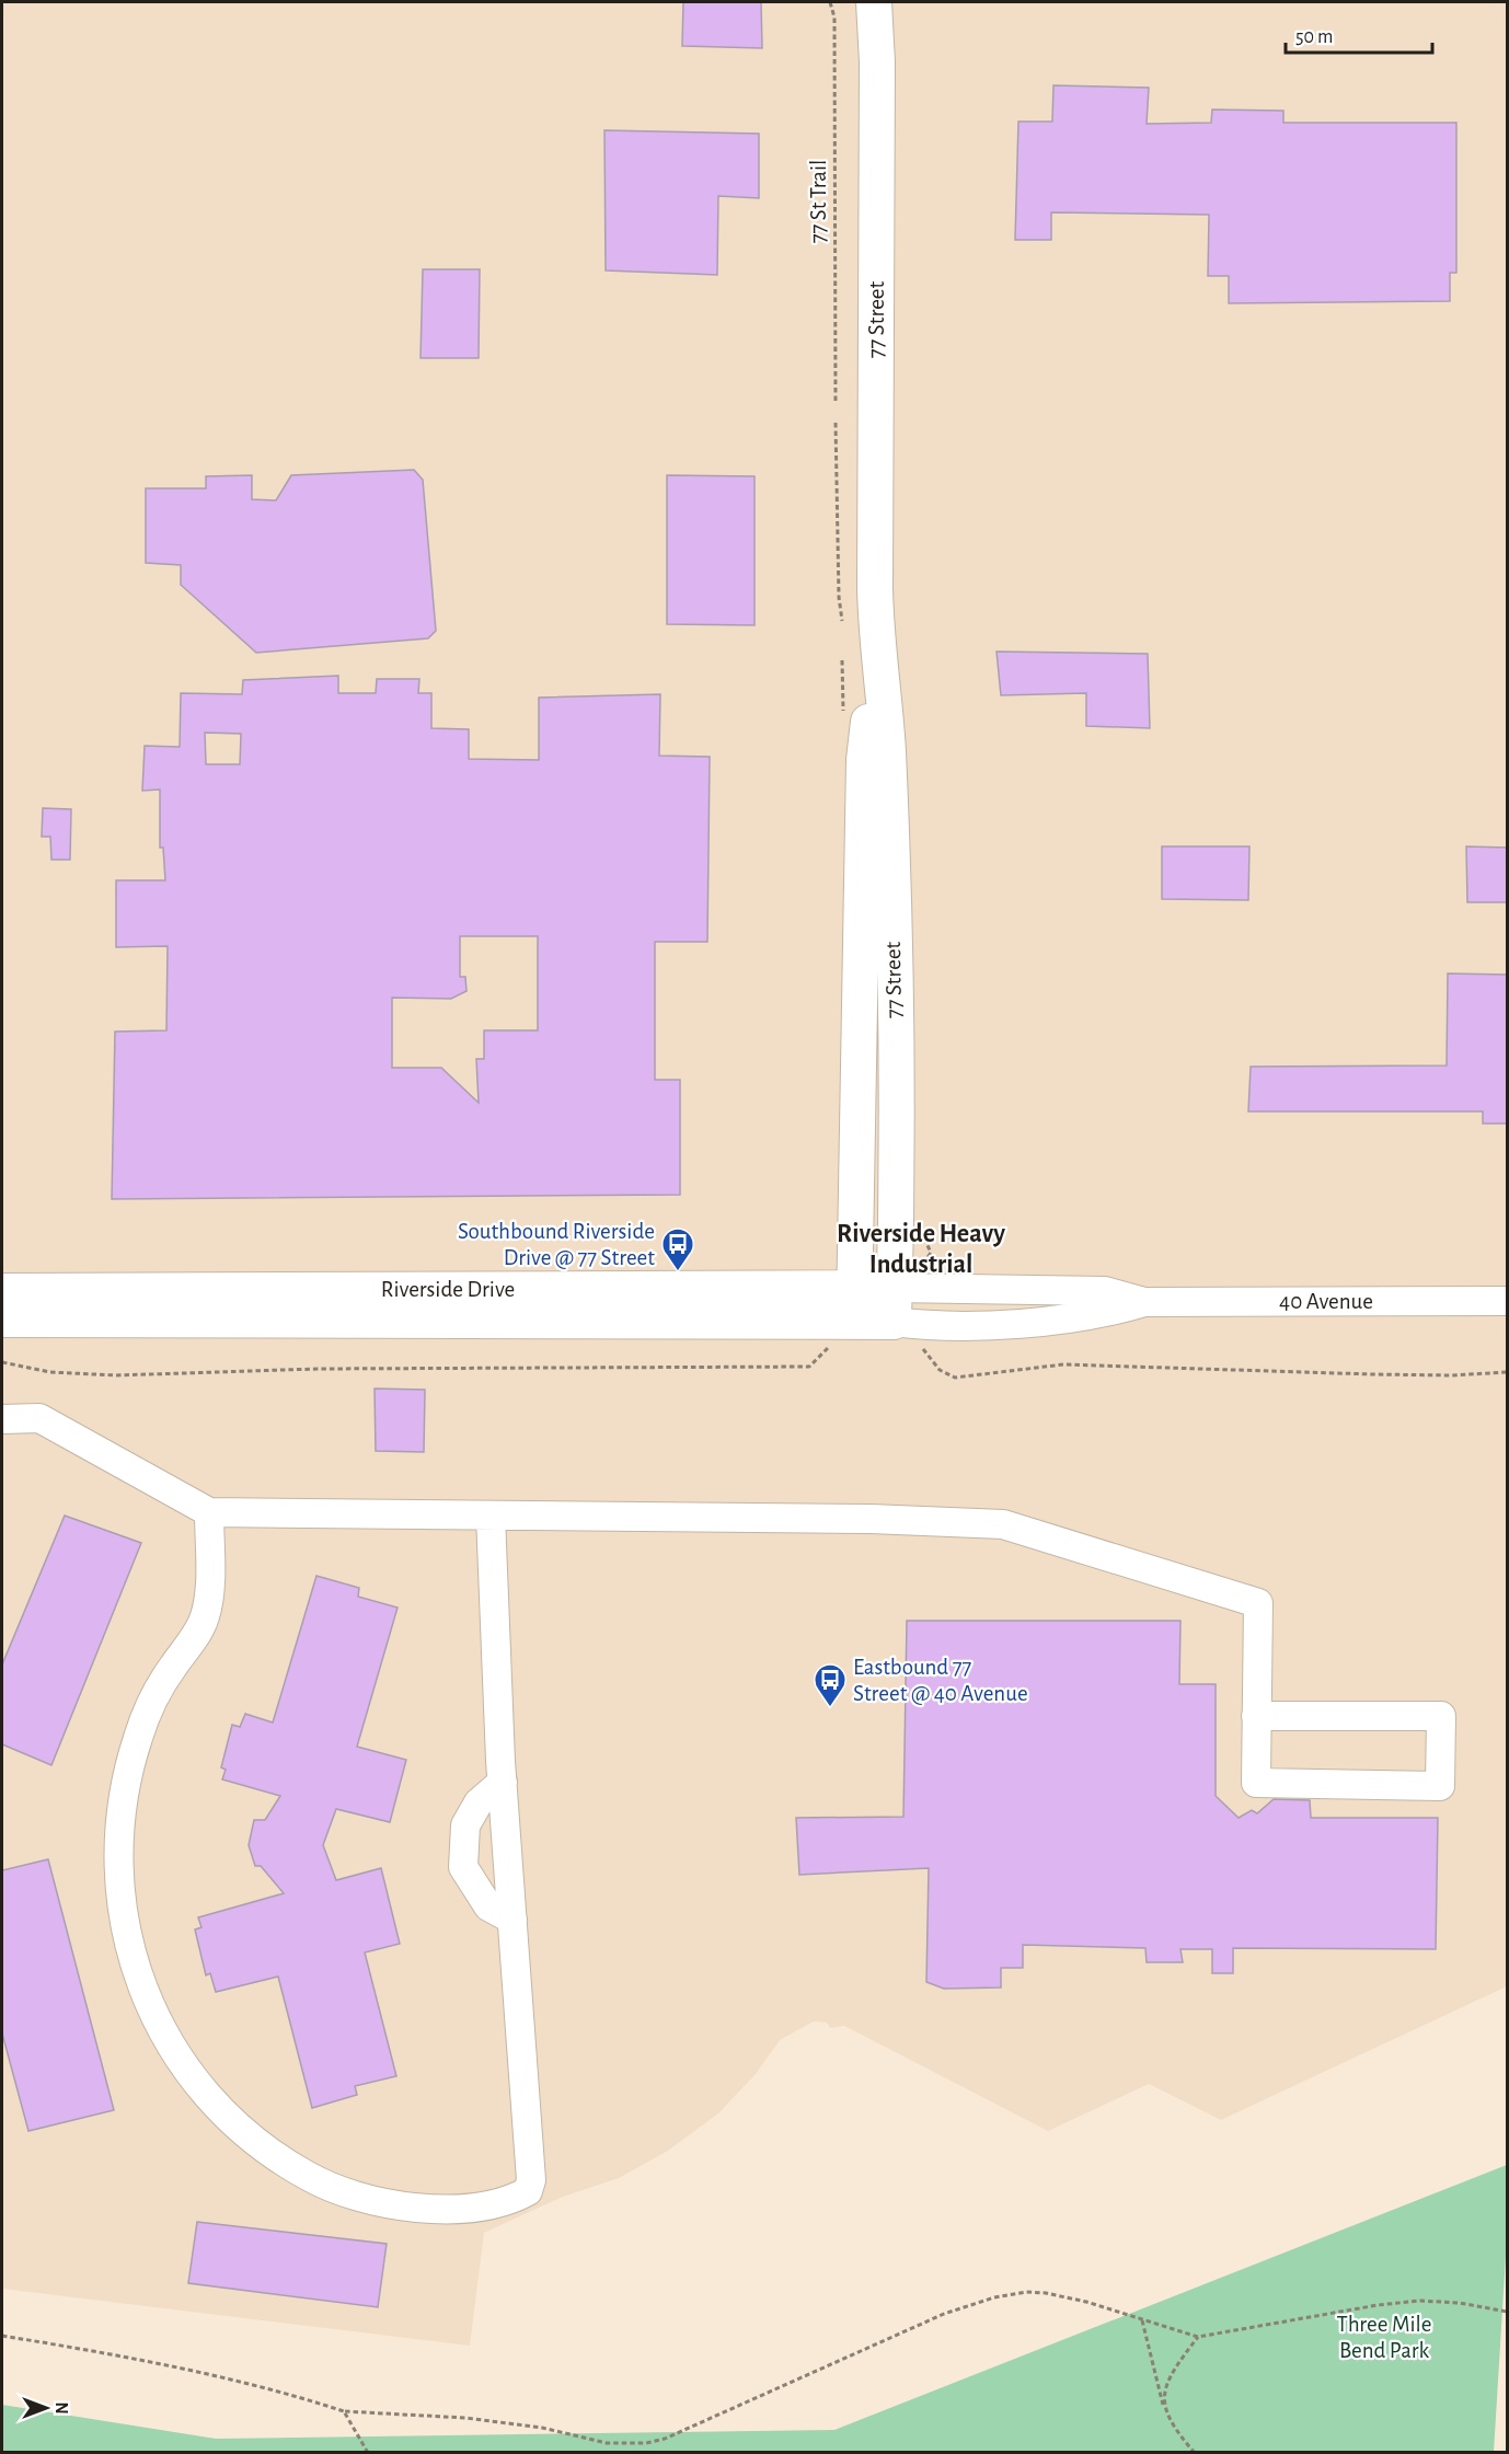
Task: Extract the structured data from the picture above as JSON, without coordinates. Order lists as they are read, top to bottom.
{
  "streets": {
    "main road": ["77 Street", "Riverside Drive", "40 Avenue"],
    "path": ["77 St Trail"]
  },
  "crossings": [
    ["77 Street", "Riverside Drive"],
    ["77 Street", "40 Avenue"],
    ["Riverside Drive", "40 Avenue"]
  ],
  "districts": ["Riverside Heavy Industrial"],
  "parks": ["Three Mile Bend Park"],
  "places": {
    "bus stop": ["Southbound Riverside Drive @ 77 Street", "Eastbound 77 Street @ 40 Avenue"]
  },
  "scale_bar": "50 m",
  "north": "right"
}
